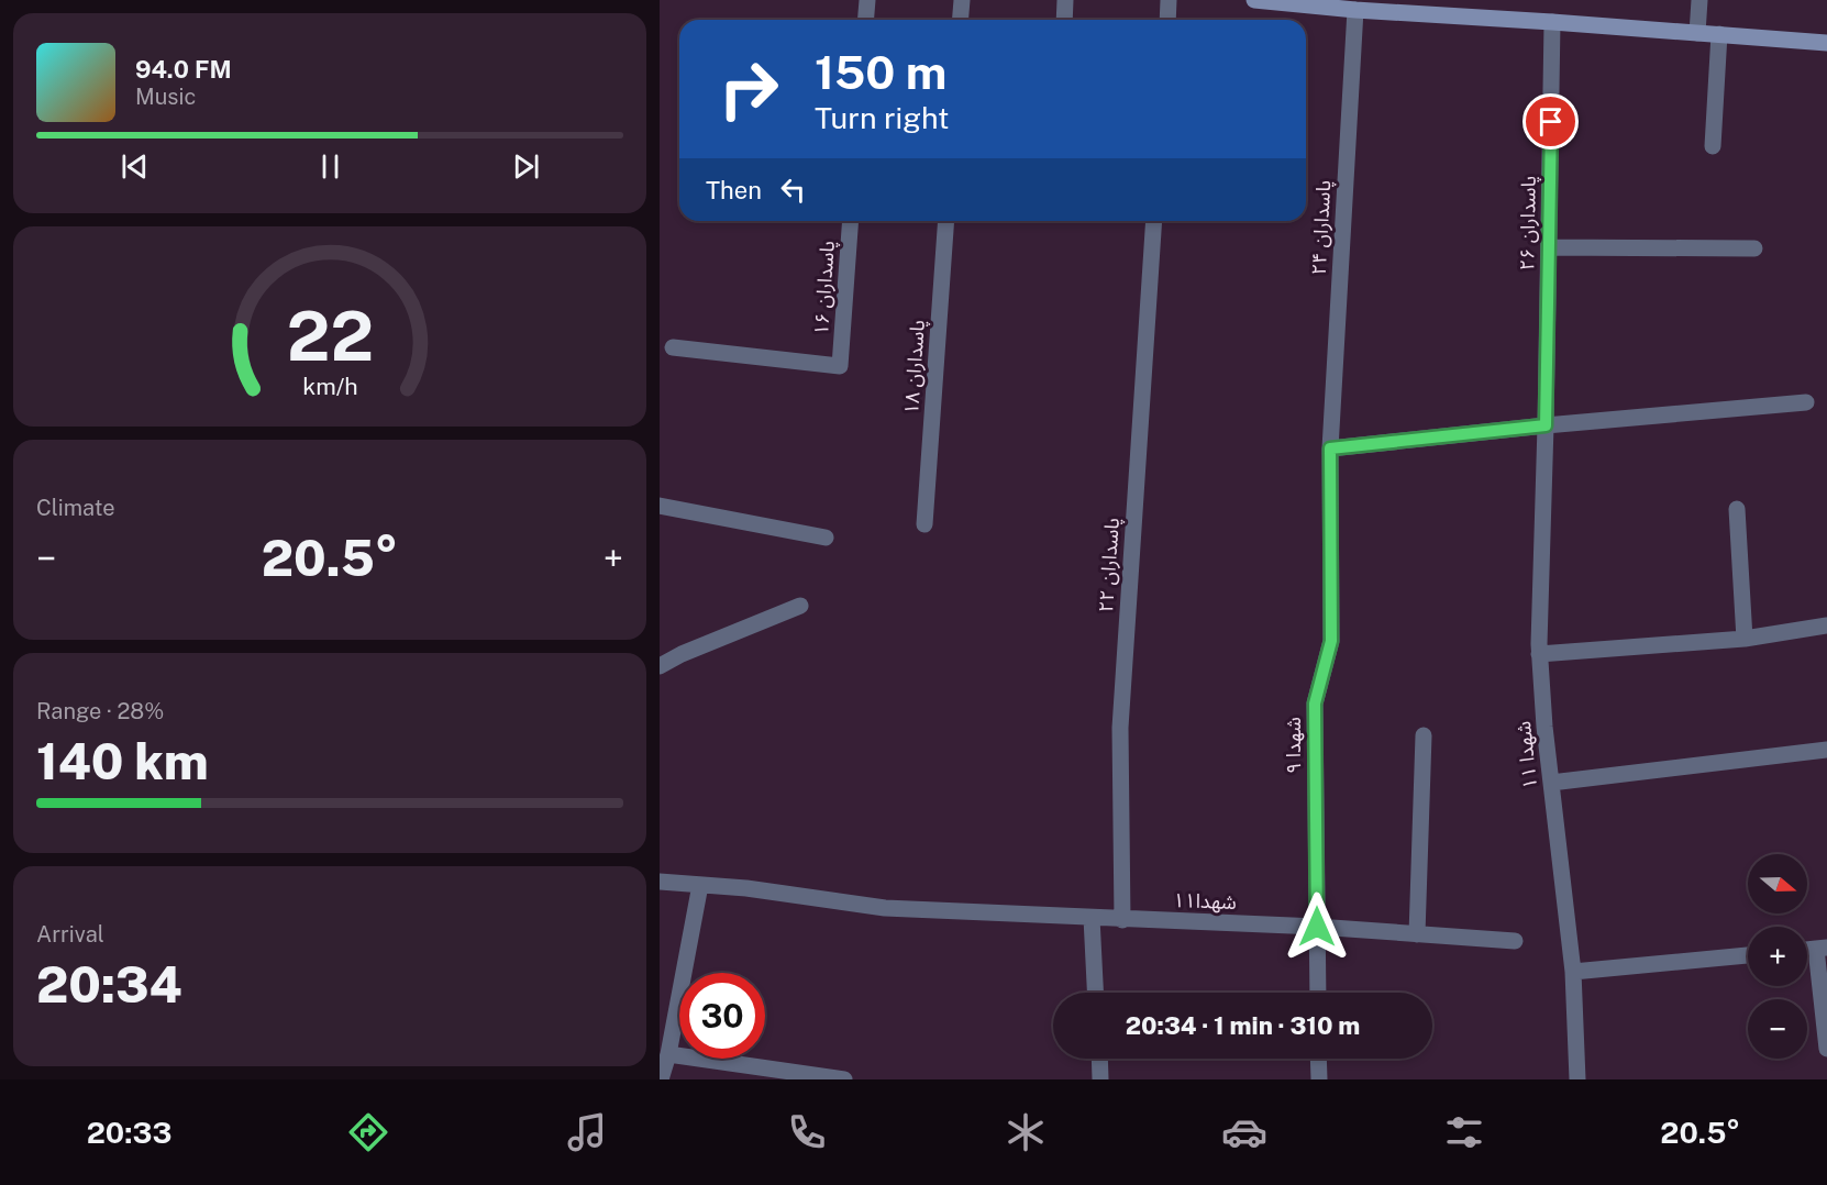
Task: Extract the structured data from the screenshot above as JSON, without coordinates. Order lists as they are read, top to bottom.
{
  "streets": {
    "street": [
      "پاسداران ۲۶",
      "پاسداران ۲۴",
      "پاسداران ۱۶",
      "پاسداران ۱۸",
      "پاسداران ۲۲",
      "شهدا ۹",
      "شهدا ۱۱",
      "شهدا۱۱"
    ]
  },
  "crossings": [
    ["پاسداران ۲۶", "شهدا ۱۱"],
    ["پاسداران ۲۴", "شهدا ۹"],
    ["پاسداران ۲۲", "شهدا۱۱"],
    ["شهدا ۹", "شهدا۱۱"]
  ],
  "north": "right",
  "page": {
    "turn": ["150 m", "Turn right"],
    "song": ["94.0 FM", "Music"],
    "then": "Then",
    "tile": [
      "Climate",
      ["Range · 28%", "140 km"],
      ["Arrival", "20:34"]
    ],
    "heat": ["−", "20.5°", "+"],
    "map_buttons": ["+", "−"],
    "limit": "30",
    "trip": "20:34 · 1 min · 310 m",
    "tabs": ["20:33", "20.5°"],
    "gauge": ["22", "km/h"]
  }
}
